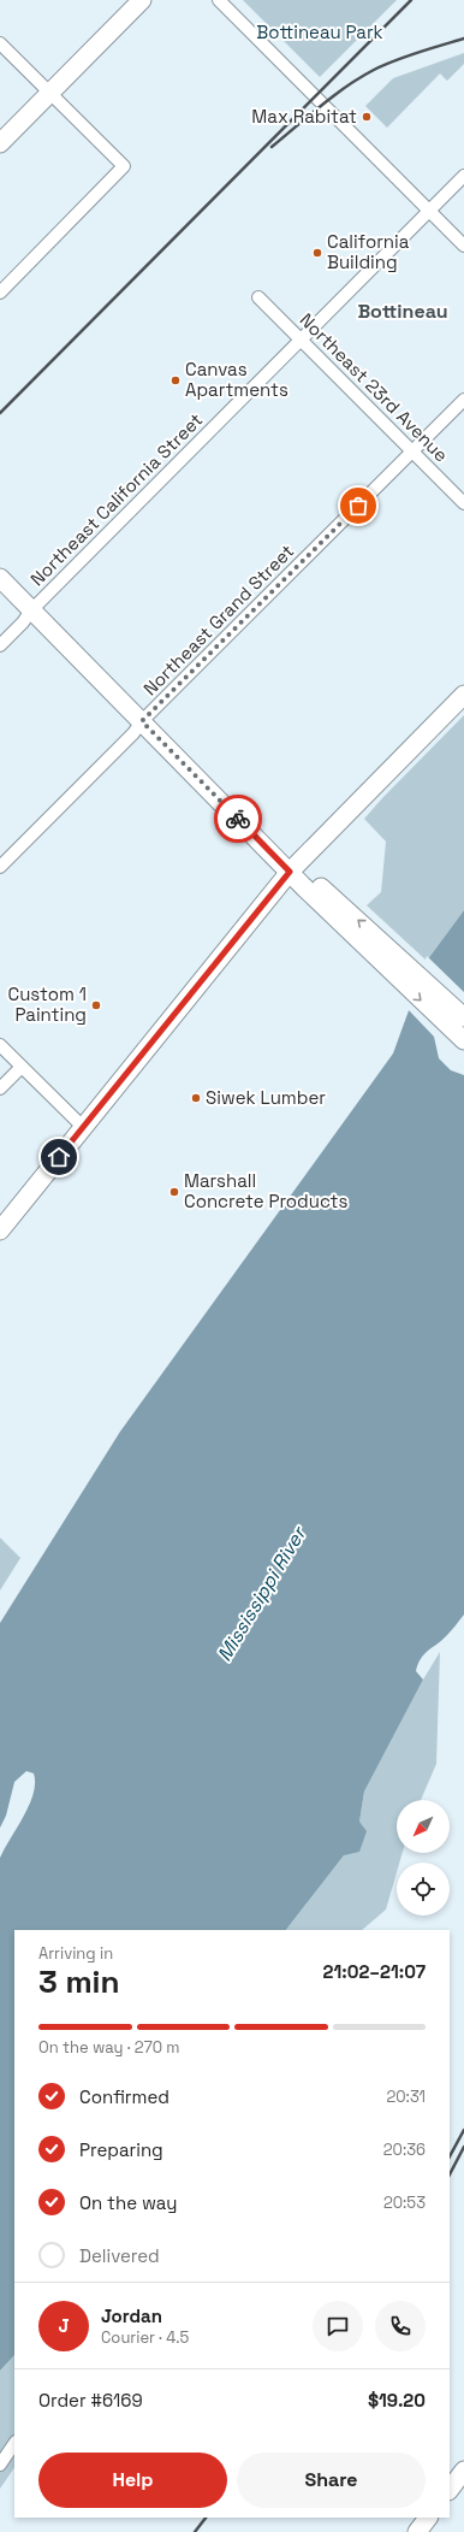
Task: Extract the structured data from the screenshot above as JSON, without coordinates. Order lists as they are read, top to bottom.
{
  "streets": {
    "street": ["Northeast 23rd Avenue", "Northeast California Street", "Northeast Grand Street"]
  },
  "crossings": [
    ["Northeast 23rd Avenue", "Northeast California Street"],
    ["Northeast 23rd Avenue", "Northeast Grand Street"]
  ],
  "districts": ["Bottineau"],
  "water": ["Mississippi River"],
  "parks": ["Bottineau Park"],
  "places": [
    "Max Rabitat",
    "California Building",
    "Canvas Apartments",
    "Custom 1 Painting",
    "Siwek Lumber",
    "Marshall Concrete Products"
  ],
  "north": "bottom left",
  "page": {
    "heading": ["3 min", "Arriving in", "21:02–21:07"],
    "panel": [
      "Jordan",
      "Courier · 4.5",
      "Order #6169",
      "$19.20"
    ],
    "bar": "On the way · 270 m",
    "list": [
      ["Confirmed", "20:31"],
      ["Preparing", "20:36"],
      ["On the way", "20:53"],
      "Delivered"
    ],
    "round": "J",
    "buttons": ["Help", "Share"]
  }
}
